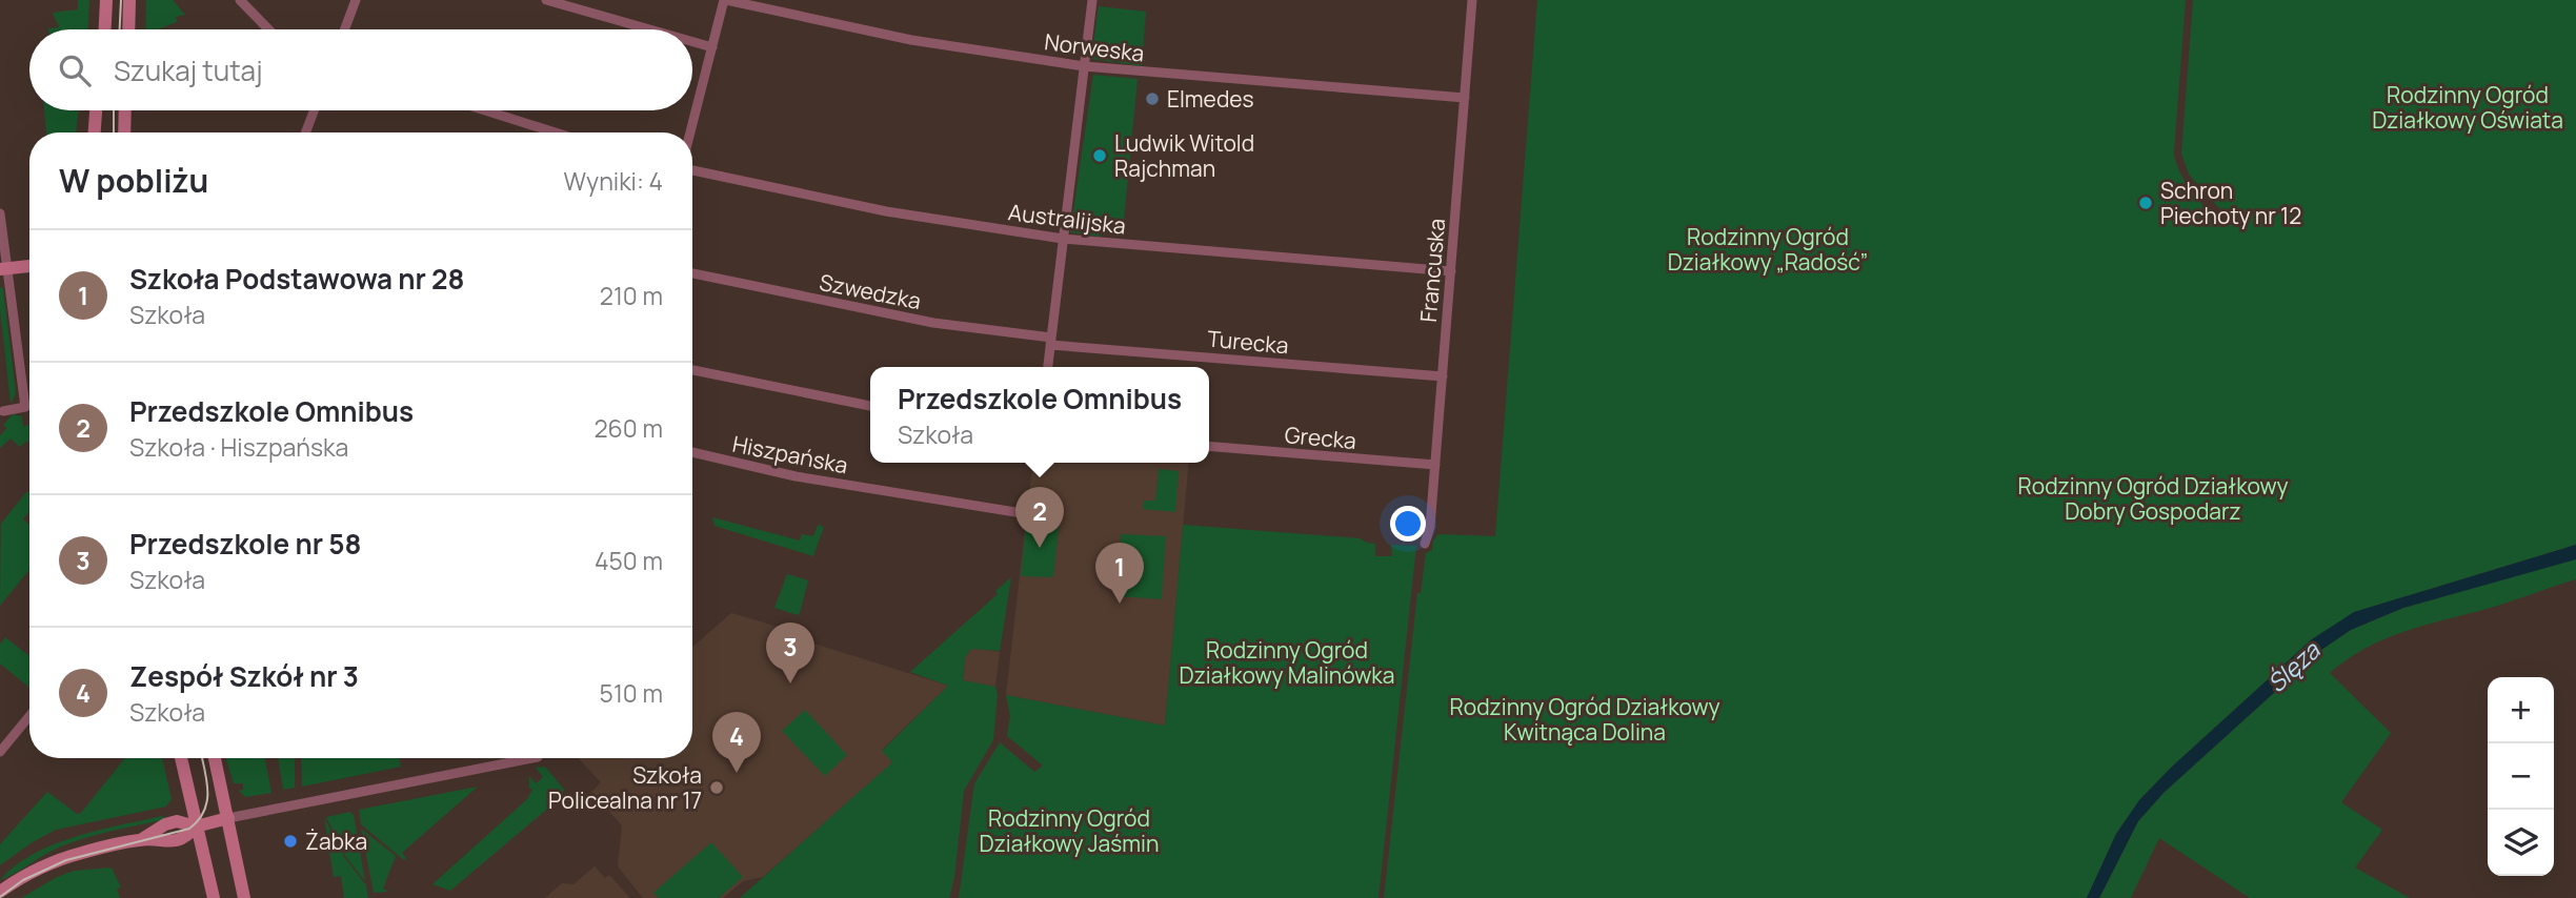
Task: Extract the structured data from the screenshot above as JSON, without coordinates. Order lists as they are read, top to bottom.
{
  "streets": {
    "street": [
      "Norweska",
      "Australijska",
      "Francuska",
      "Szwedzka",
      "Turecka",
      "Grecka",
      "Hiszpańska"
    ]
  },
  "crossings": [
    ["Norweska", "Francuska"],
    ["Australijska", "Francuska"],
    ["Francuska", "Turecka"],
    ["Francuska", "Grecka"],
    ["Szwedzka", "Turecka"]
  ],
  "water": ["Ślęza"],
  "parks": [
    "Rodzinny Ogród Działkowy Oświata",
    "Rodzinny Ogród Działkowy „Radość”",
    "Rodzinny Ogród Działkowy Dobry Gospodarz",
    "Rodzinny Ogród Działkowy Malinówka",
    "Rodzinny Ogród Działkowy Kwitnąca Dolina",
    "Rodzinny Ogród Działkowy Jaśmin"
  ],
  "places": [
    "Elmedes",
    "Ludwik Witold Rajchman",
    "Schron Piechoty nr 12",
    "Szkoła Policealna nr 17",
    "Żabka"
  ],
  "page": {
    "search": "Szukaj tutaj",
    "heading": ["W pobliżu", "Wyniki: 4"],
    "list": [
      {
        "mark": "1",
        "name": "Szkoła Podstawowa nr 28",
        "note": "Szkoła",
        "value": "210 m"
      },
      {
        "mark": "2",
        "name": "Przedszkole Omnibus",
        "note": "Szkoła · Hiszpańska",
        "value": "260 m"
      },
      {
        "mark": "3",
        "name": "Przedszkole nr 58",
        "note": "Szkoła",
        "value": "450 m"
      },
      {
        "mark": "4",
        "name": "Zespół Szkół nr 3",
        "note": "Szkoła",
        "value": "510 m"
      }
    ],
    "popup": ["Przedszkole Omnibus", "Szkoła"],
    "pins": [
      "2",
      "1",
      "3",
      "4"
    ],
    "map_buttons": ["+", "−"]
  }
}
